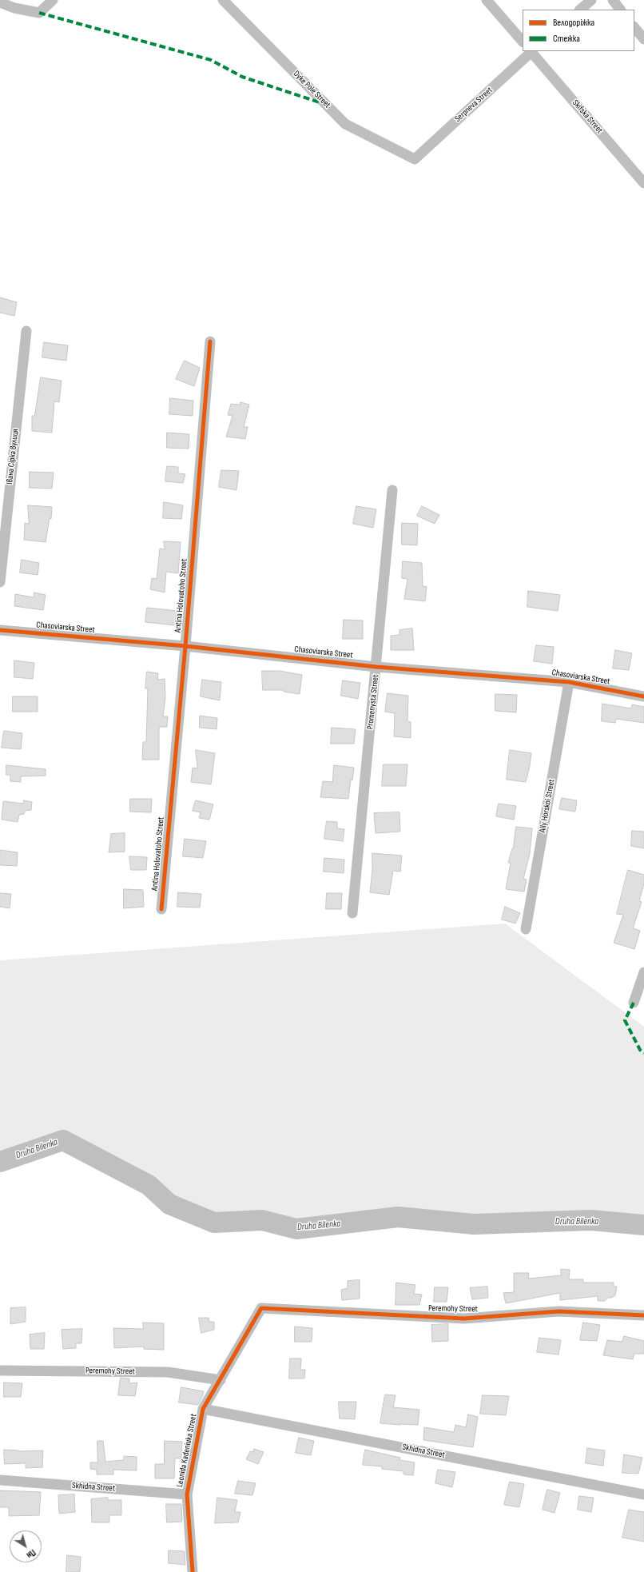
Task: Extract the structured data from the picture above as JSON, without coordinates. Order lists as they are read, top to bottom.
{
  "streets": {
    "street": [
      "Dyke Pole Street",
      "Serpneva Street",
      "Skifska Street",
      "Івана Сірка вулиця",
      "Antina Holovatoho Street",
      "Chasoviarska Street",
      "Promenysta Street",
      "Ally Horskoi Street",
      "Peremohy Street",
      "Leonida Kadeniuka Street",
      "Skhidna Street"
    ]
  },
  "crossings": [
    ["Dyke Pole Street", "Serpneva Street"],
    ["Serpneva Street", "Skifska Street"],
    ["Antina Holovatoho Street", "Chasoviarska Street"],
    ["Chasoviarska Street", "Promenysta Street"],
    ["Chasoviarska Street", "Ally Horskoi Street"],
    ["Peremohy Street", "Leonida Kadeniuka Street"],
    ["Leonida Kadeniuka Street", "Skhidna Street"]
  ],
  "water": ["Druha Bilenka"],
  "legend": ["Велодоріжка", "Стежка"],
  "north": "bottom right"
}
